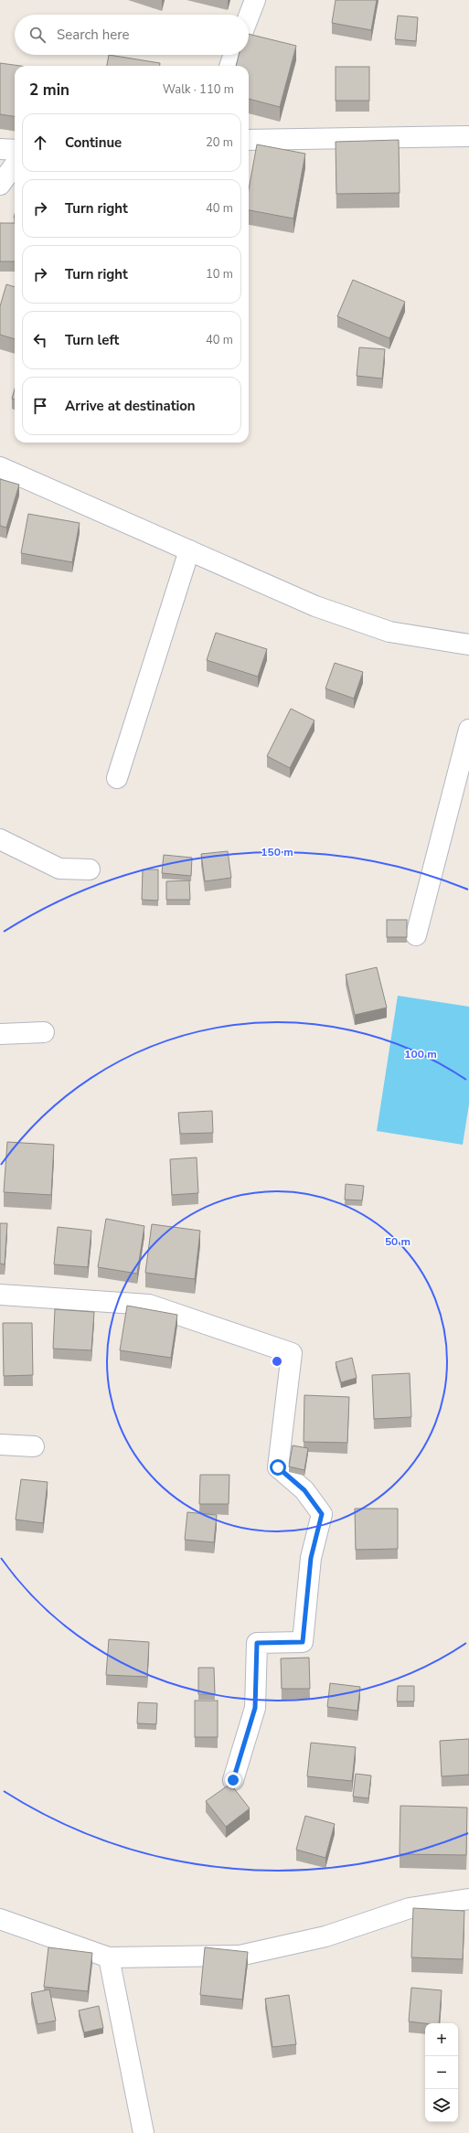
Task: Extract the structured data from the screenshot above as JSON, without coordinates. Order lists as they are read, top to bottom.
{
  "page": {
    "search": "Search here",
    "heading": ["2 min", "Walk · 110 m"],
    "list": [
      ["Continue", "20 m"],
      ["Turn right", "40 m"],
      ["Turn right", "10 m"],
      ["Turn left", "40 m"],
      "Arrive at destination"
    ],
    "map_buttons": ["+", "−"]
  },
  "rings": ["150 m", "100 m", "50 m"]
}
